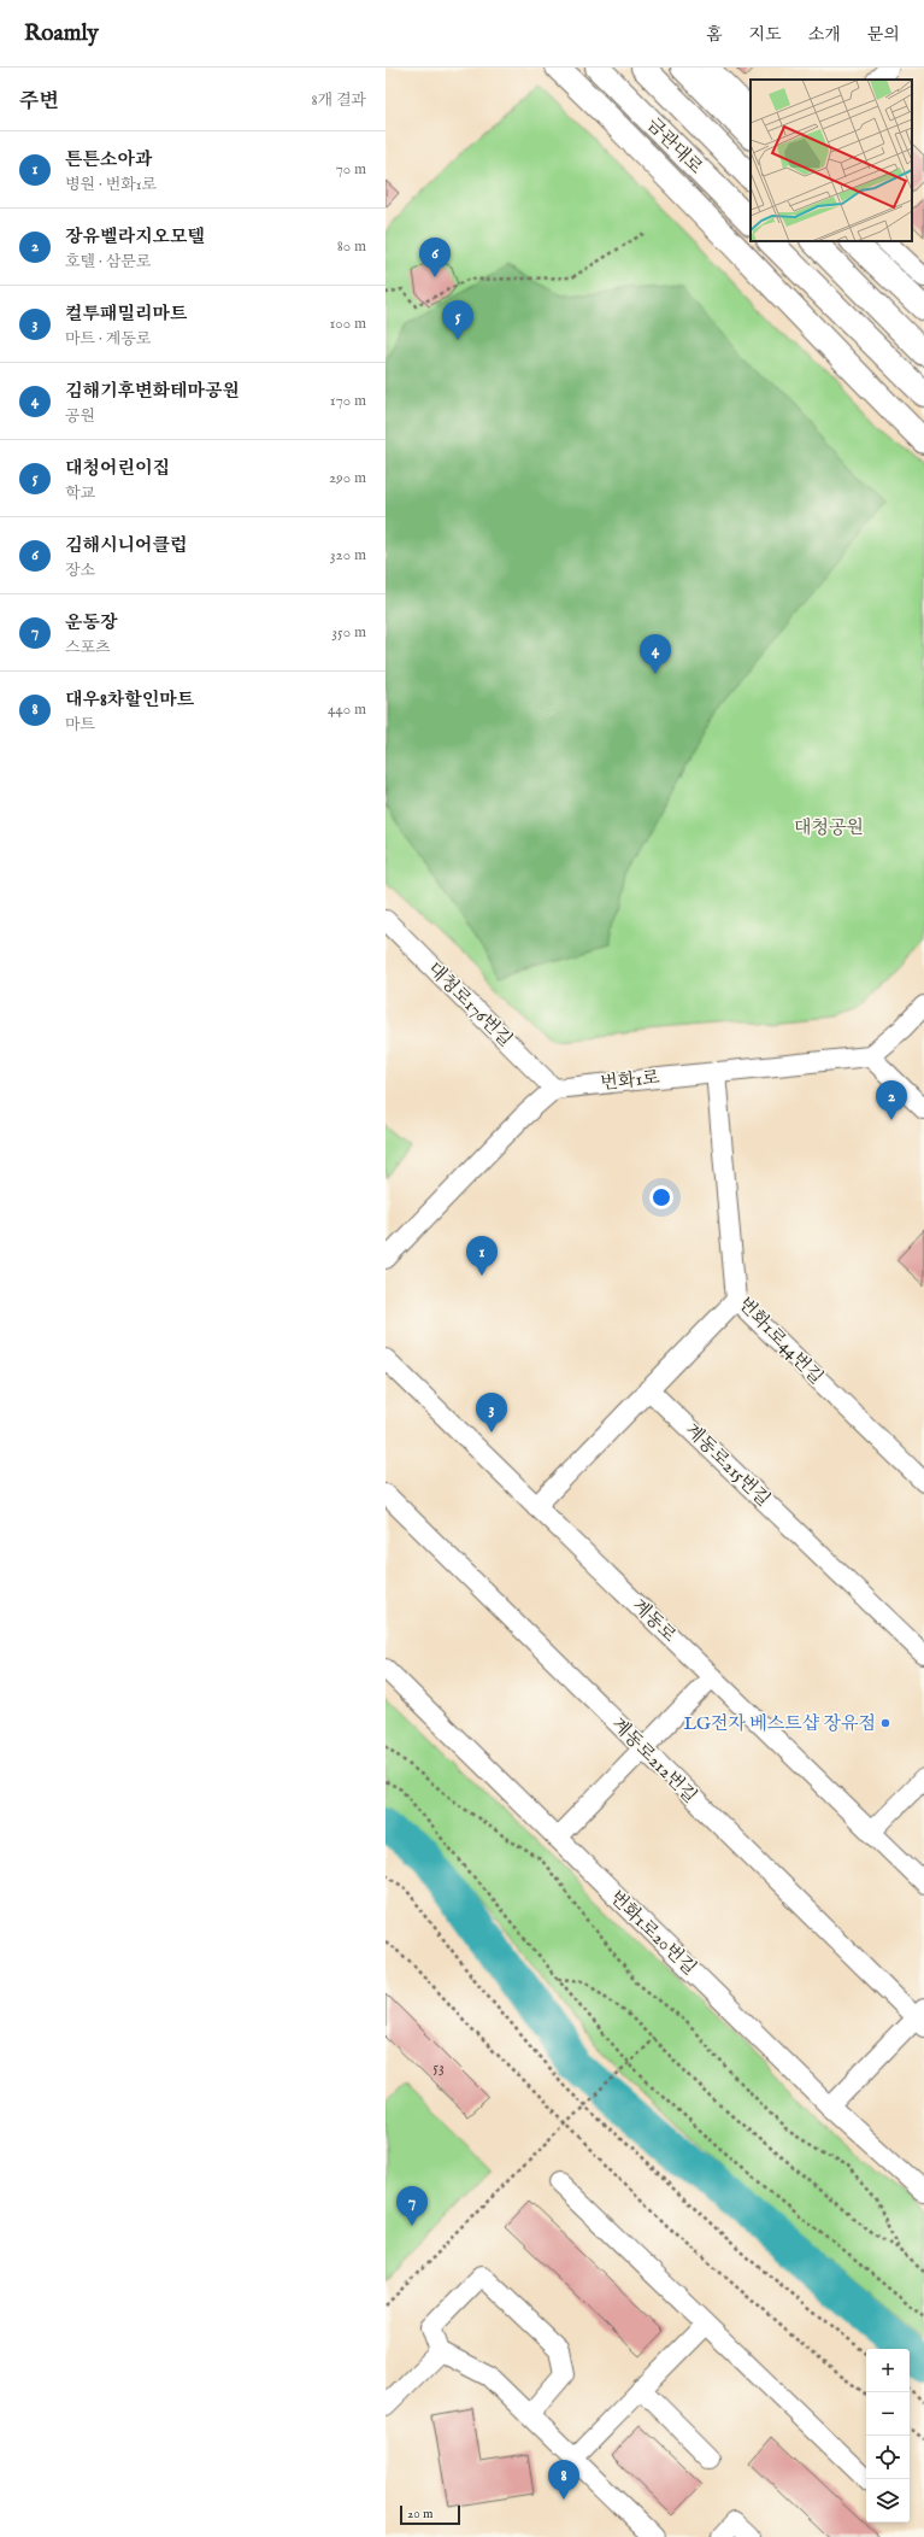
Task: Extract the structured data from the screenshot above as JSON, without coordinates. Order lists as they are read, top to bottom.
{
  "streets": {
    "main road": ["금관대로"],
    "street": [
      "대청로176번길",
      "번화1로",
      "번화1로44번길",
      "계동로215번길",
      "계동로",
      "계동로212번길",
      "번화1로20번길"
    ]
  },
  "crossings": [
    ["대청로176번길", "번화1로"],
    ["번화1로", "번화1로44번길"]
  ],
  "parks": ["대청공원"],
  "places": ["LG전자 베스트샵 장유점"],
  "house_numbers": ["53"],
  "scale_bar": "20 m",
  "page": {
    "header": "Roamly",
    "nav": [
      "홈",
      "지도",
      "소개",
      "문의"
    ],
    "heading": ["주변", "8개 결과"],
    "list": [
      {
        "mark": "1",
        "name": "튼튼소아과",
        "note": "병원 · 번화1로",
        "value": "70 m"
      },
      {
        "mark": "2",
        "name": "장유벨라지오모텔",
        "note": "호텔 · 삼문로",
        "value": "80 m"
      },
      {
        "mark": "3",
        "name": "컬투패밀리마트",
        "note": "마트 · 계동로",
        "value": "100 m"
      },
      {
        "mark": "4",
        "name": "김해기후변화테마공원",
        "note": "공원",
        "value": "170 m"
      },
      {
        "mark": "5",
        "name": "대청어린이집",
        "note": "학교",
        "value": "290 m"
      },
      {
        "mark": "6",
        "name": "김해시니어클럽",
        "note": "장소",
        "value": "320 m"
      },
      {
        "mark": "7",
        "name": "운동장",
        "note": "스포츠",
        "value": "350 m"
      },
      {
        "mark": "8",
        "name": "대우8차할인마트",
        "note": "마트",
        "value": "440 m"
      }
    ],
    "pins": [
      "6",
      "5",
      "4",
      "2",
      "1",
      "3",
      "7",
      "8"
    ],
    "map_buttons": ["+", "−"],
    "scale": "20 m"
  }
}
